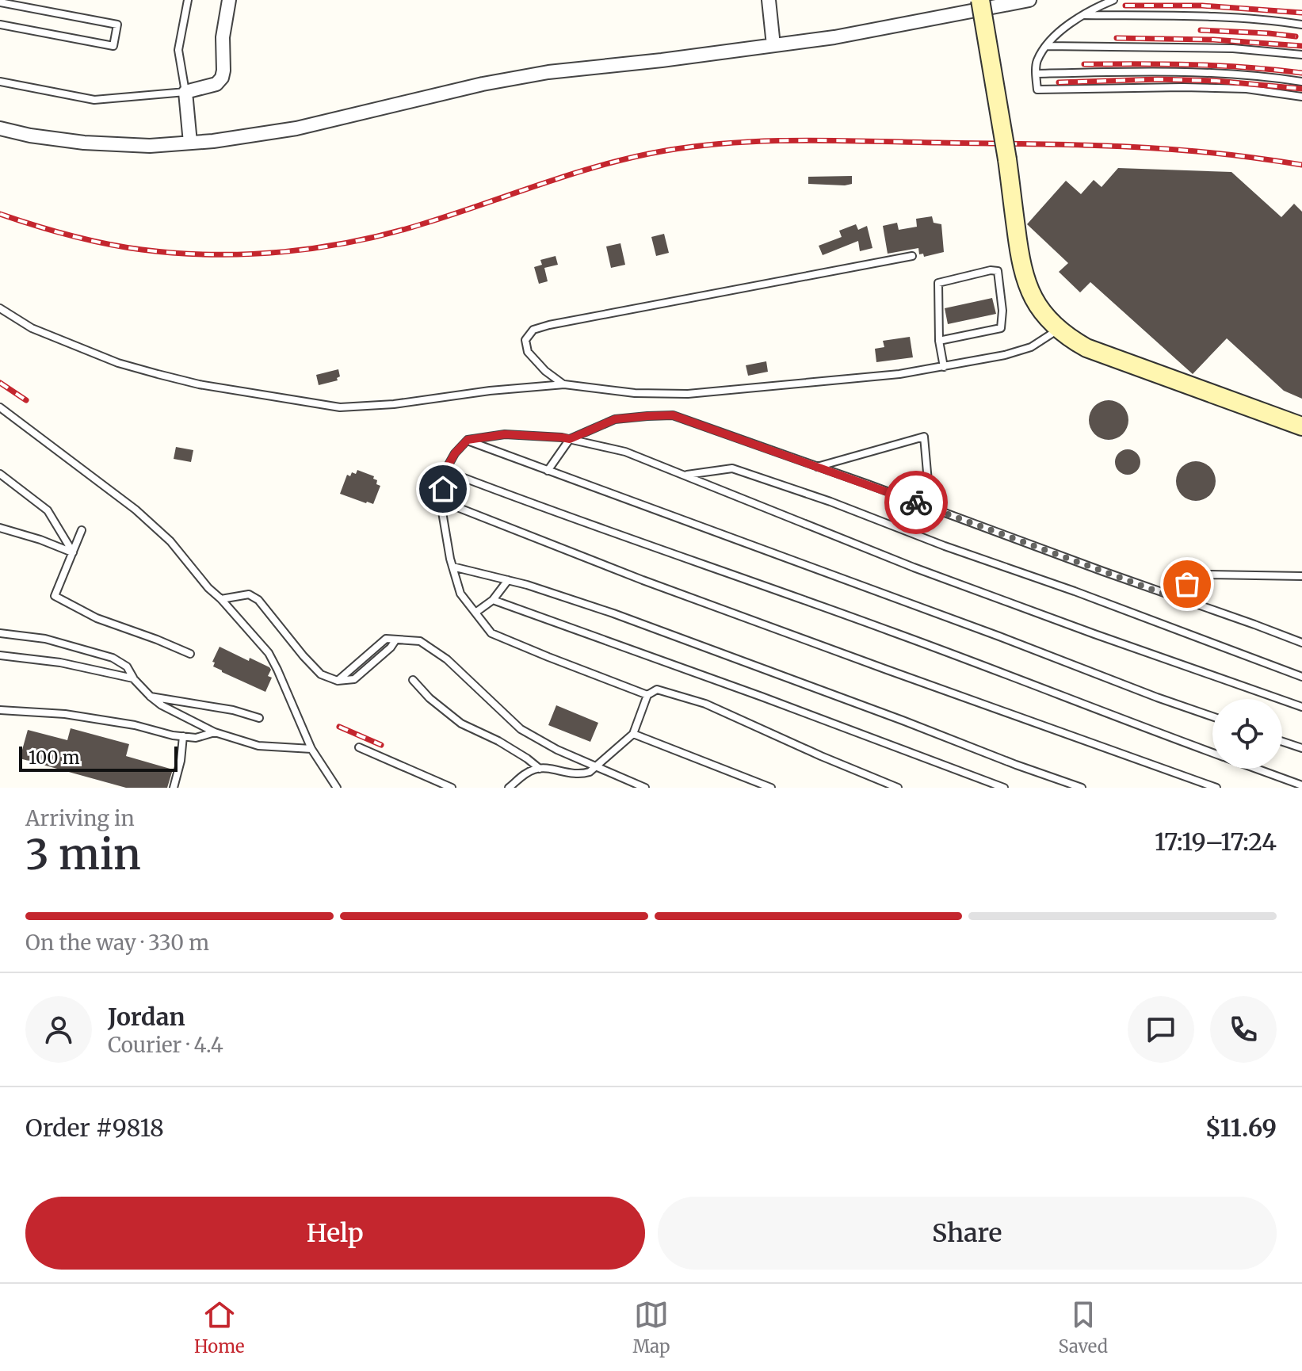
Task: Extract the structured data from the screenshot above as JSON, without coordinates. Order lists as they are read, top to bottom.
{
  "scale_bar": "100 m",
  "page": {
    "scale": "100 m",
    "heading": ["3 min", "Arriving in", "17:19–17:24"],
    "panel": [
      "Jordan",
      "Courier · 4.4",
      "Order #9818",
      "$11.69"
    ],
    "bar": "On the way · 330 m",
    "buttons": ["Help", "Share"],
    "tabs": ["Home", "Map", "Saved"]
  }
}
